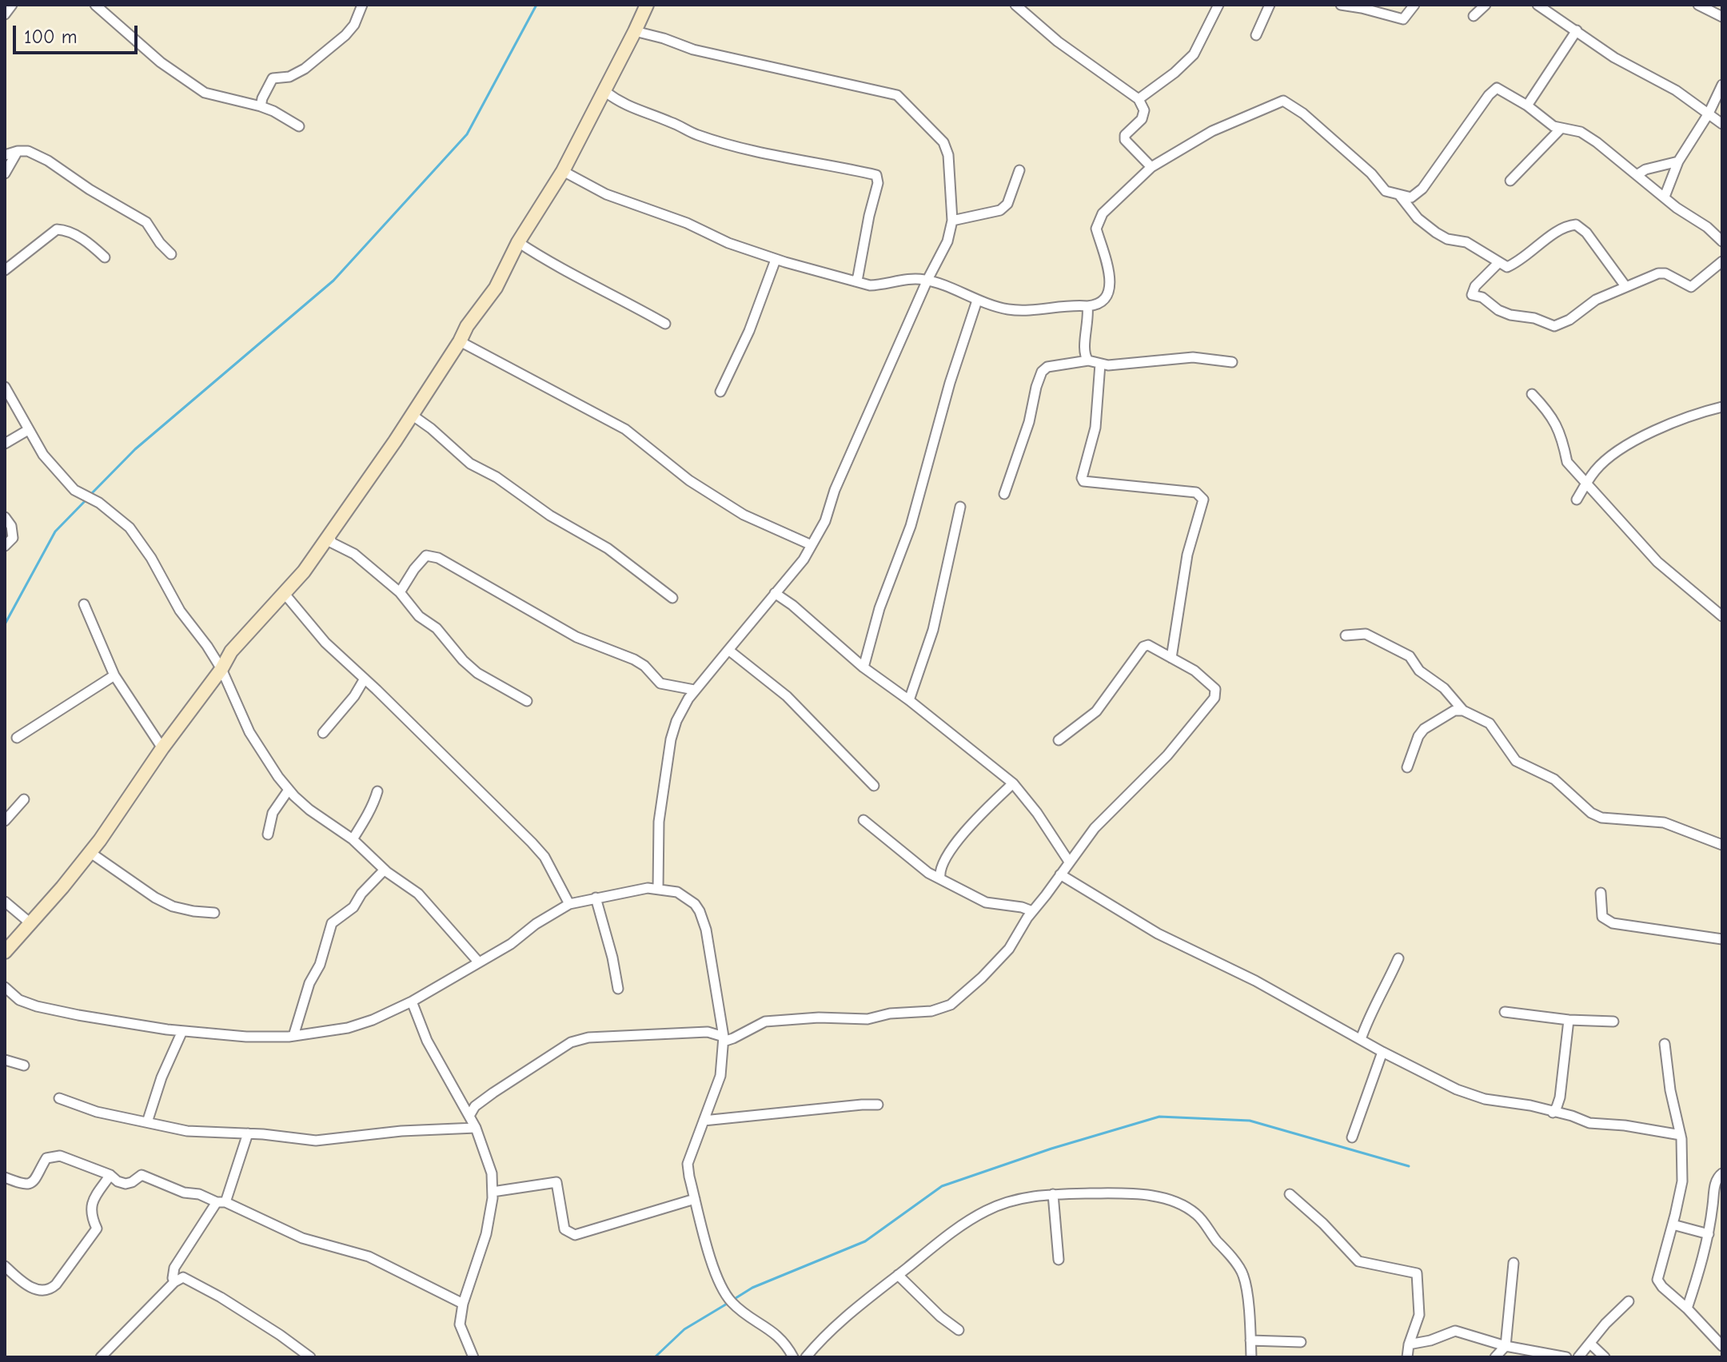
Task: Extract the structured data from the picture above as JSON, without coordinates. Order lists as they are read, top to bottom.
{
  "scale_bar": "100 m"
}
